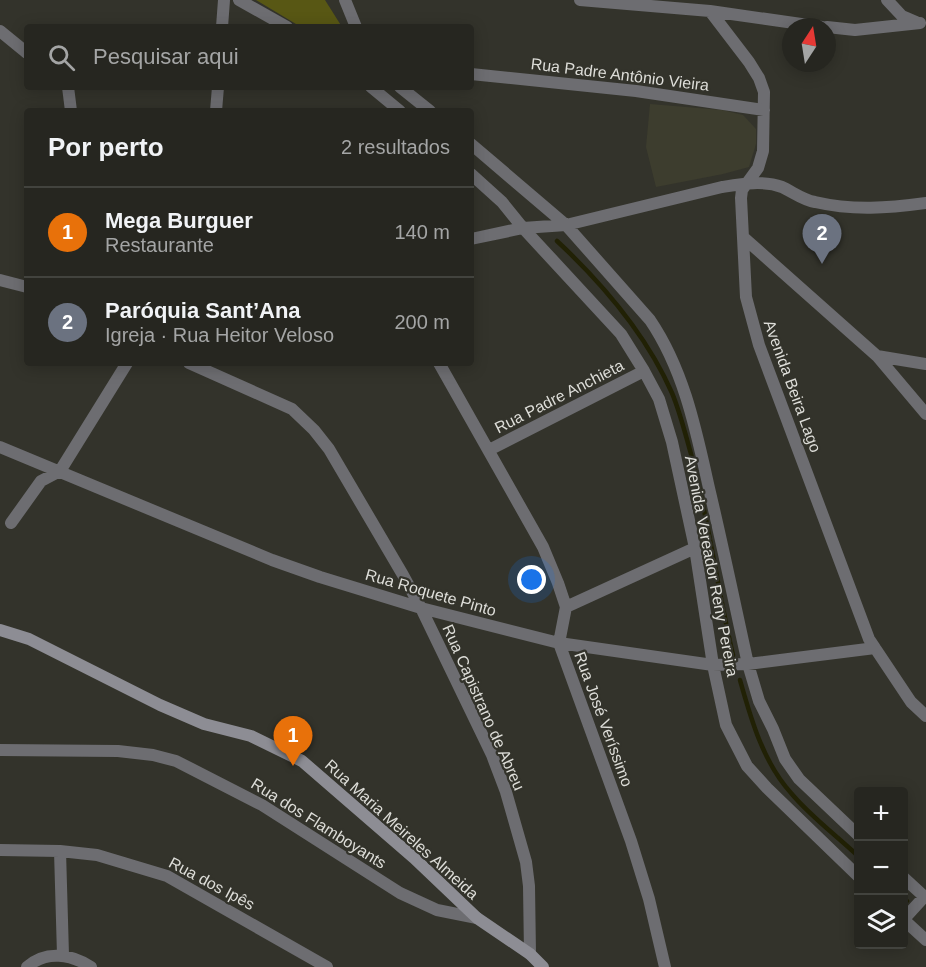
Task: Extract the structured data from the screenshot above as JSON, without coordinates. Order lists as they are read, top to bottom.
{
  "streets": {
    "street": [
      "Rua Padre Antônio Vieira",
      "Avenida Beira Lago",
      "Rua Padre Anchieta",
      "Avenida Vereador Reny Pereira",
      "Rua Roquete Pinto",
      "Rua Capistrano de Abreu",
      "Rua José Veríssimo",
      "Rua dos Flamboyants",
      "Rua Maria Meireles Almeida",
      "Rua dos Ipês"
    ]
  },
  "crossings": [
    ["Rua Padre Antônio Vieira", "Avenida Beira Lago"],
    ["Avenida Beira Lago", "Rua Roquete Pinto"],
    ["Rua Padre Anchieta", "Avenida Vereador Reny Pereira"],
    ["Avenida Vereador Reny Pereira", "Rua Roquete Pinto"],
    ["Rua Roquete Pinto", "Rua Capistrano de Abreu"],
    ["Rua Roquete Pinto", "Rua José Veríssimo"],
    ["Rua Capistrano de Abreu", "Rua Maria Meireles Almeida"],
    ["Rua dos Flamboyants", "Rua Maria Meireles Almeida"]
  ],
  "north": "top",
  "page": {
    "search": "Pesquisar aqui",
    "heading": ["Por perto", "2 resultados"],
    "list": [
      {
        "mark": "1",
        "name": "Mega Burguer",
        "note": "Restaurante",
        "value": "140 m"
      },
      {
        "mark": "2",
        "name": "Paróquia Sant’Ana",
        "note": "Igreja · Rua Heitor Veloso",
        "value": "200 m"
      }
    ],
    "pins": ["2", "1"],
    "map_buttons": ["+", "−"]
  }
}
